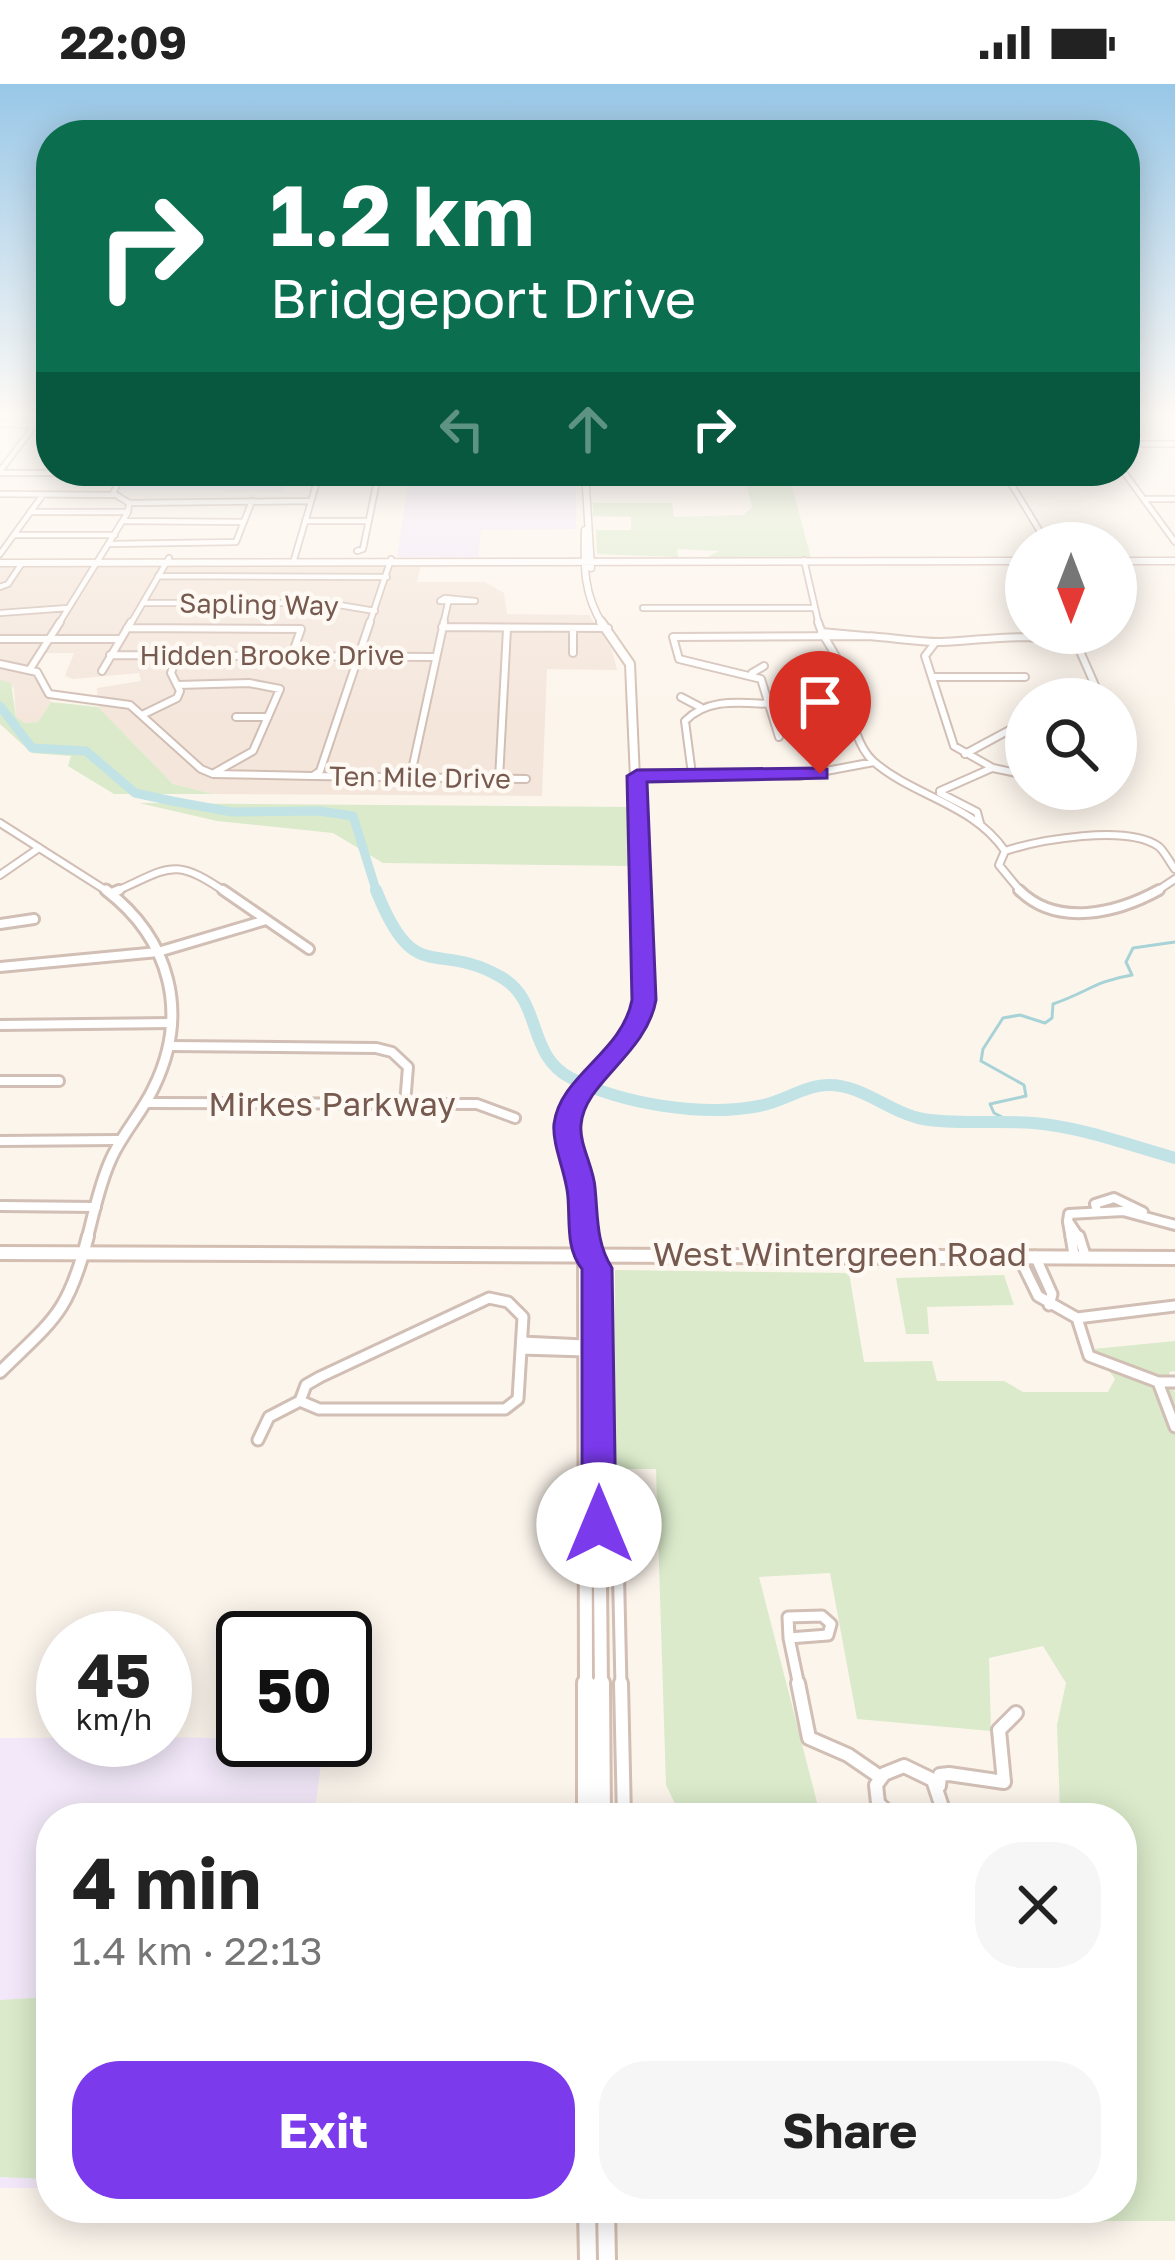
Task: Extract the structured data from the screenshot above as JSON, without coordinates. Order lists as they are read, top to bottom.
{
  "streets": {
    "main road": ["West Wintergreen Road"],
    "street": [
      "Sapling Way",
      "Hidden Brooke Drive",
      "Ten Mile Drive",
      "Mirkes Parkway"
    ]
  },
  "north": "bottom",
  "page": {
    "status": "22:09",
    "turn": ["1.2 km", "Bridgeport Drive"],
    "speed": "45 km/h",
    "limit": "50",
    "heading": ["4 min", "1.4 km · 22:13"],
    "buttons": ["Exit", "Share"]
  }
}
